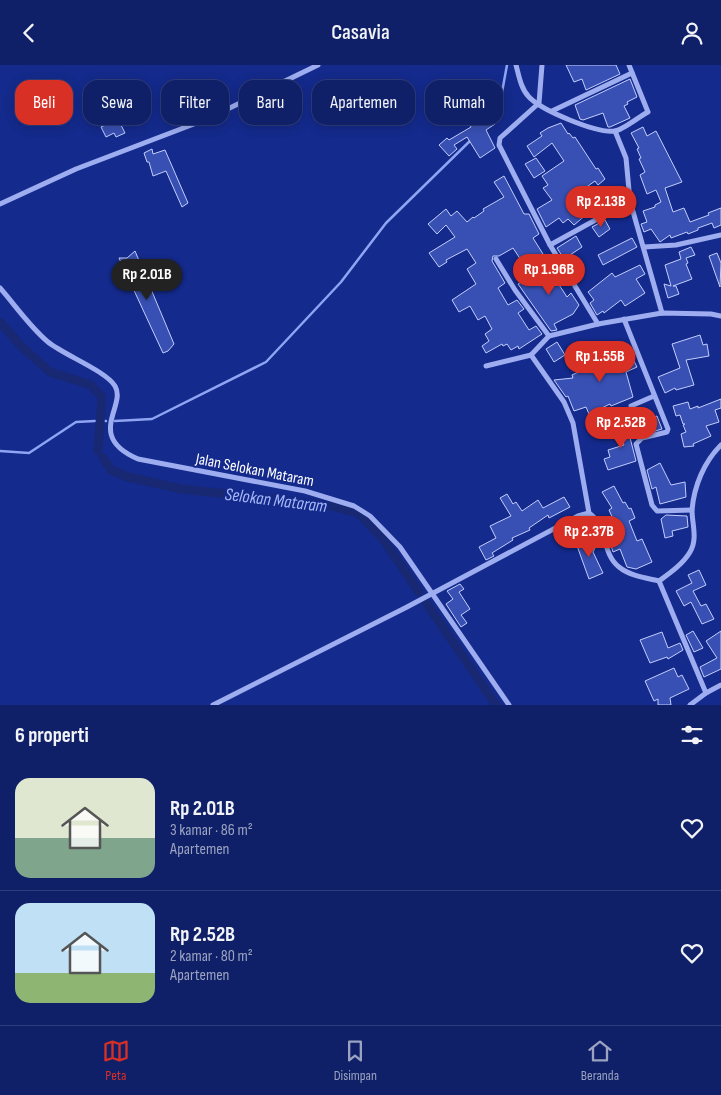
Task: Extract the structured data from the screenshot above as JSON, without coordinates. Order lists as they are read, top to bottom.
{
  "streets": {
    "street": ["Jalan Selokan Mataram"]
  },
  "water": ["Selokan Mataram"],
  "page": {
    "header": "Casavia",
    "chip": [
      "Beli",
      "Sewa",
      "Filter",
      "Baru",
      "Apartemen",
      "Rumah"
    ],
    "price": [
      "Rp 2.13B",
      "Rp 1.96B",
      "Rp 2.01B",
      "Rp 1.55B",
      "Rp 2.52B",
      "Rp 2.37B"
    ],
    "heading": "6 properti",
    "list": [
      {
        "name": "Rp 2.01B",
        "note": "3 kamar · 86 m² · Apartemen"
      },
      {
        "name": "Rp 2.52B",
        "note": "2 kamar · 80 m² · Apartemen"
      }
    ],
    "tabs": ["Peta", "Disimpan", "Beranda"]
  }
}
